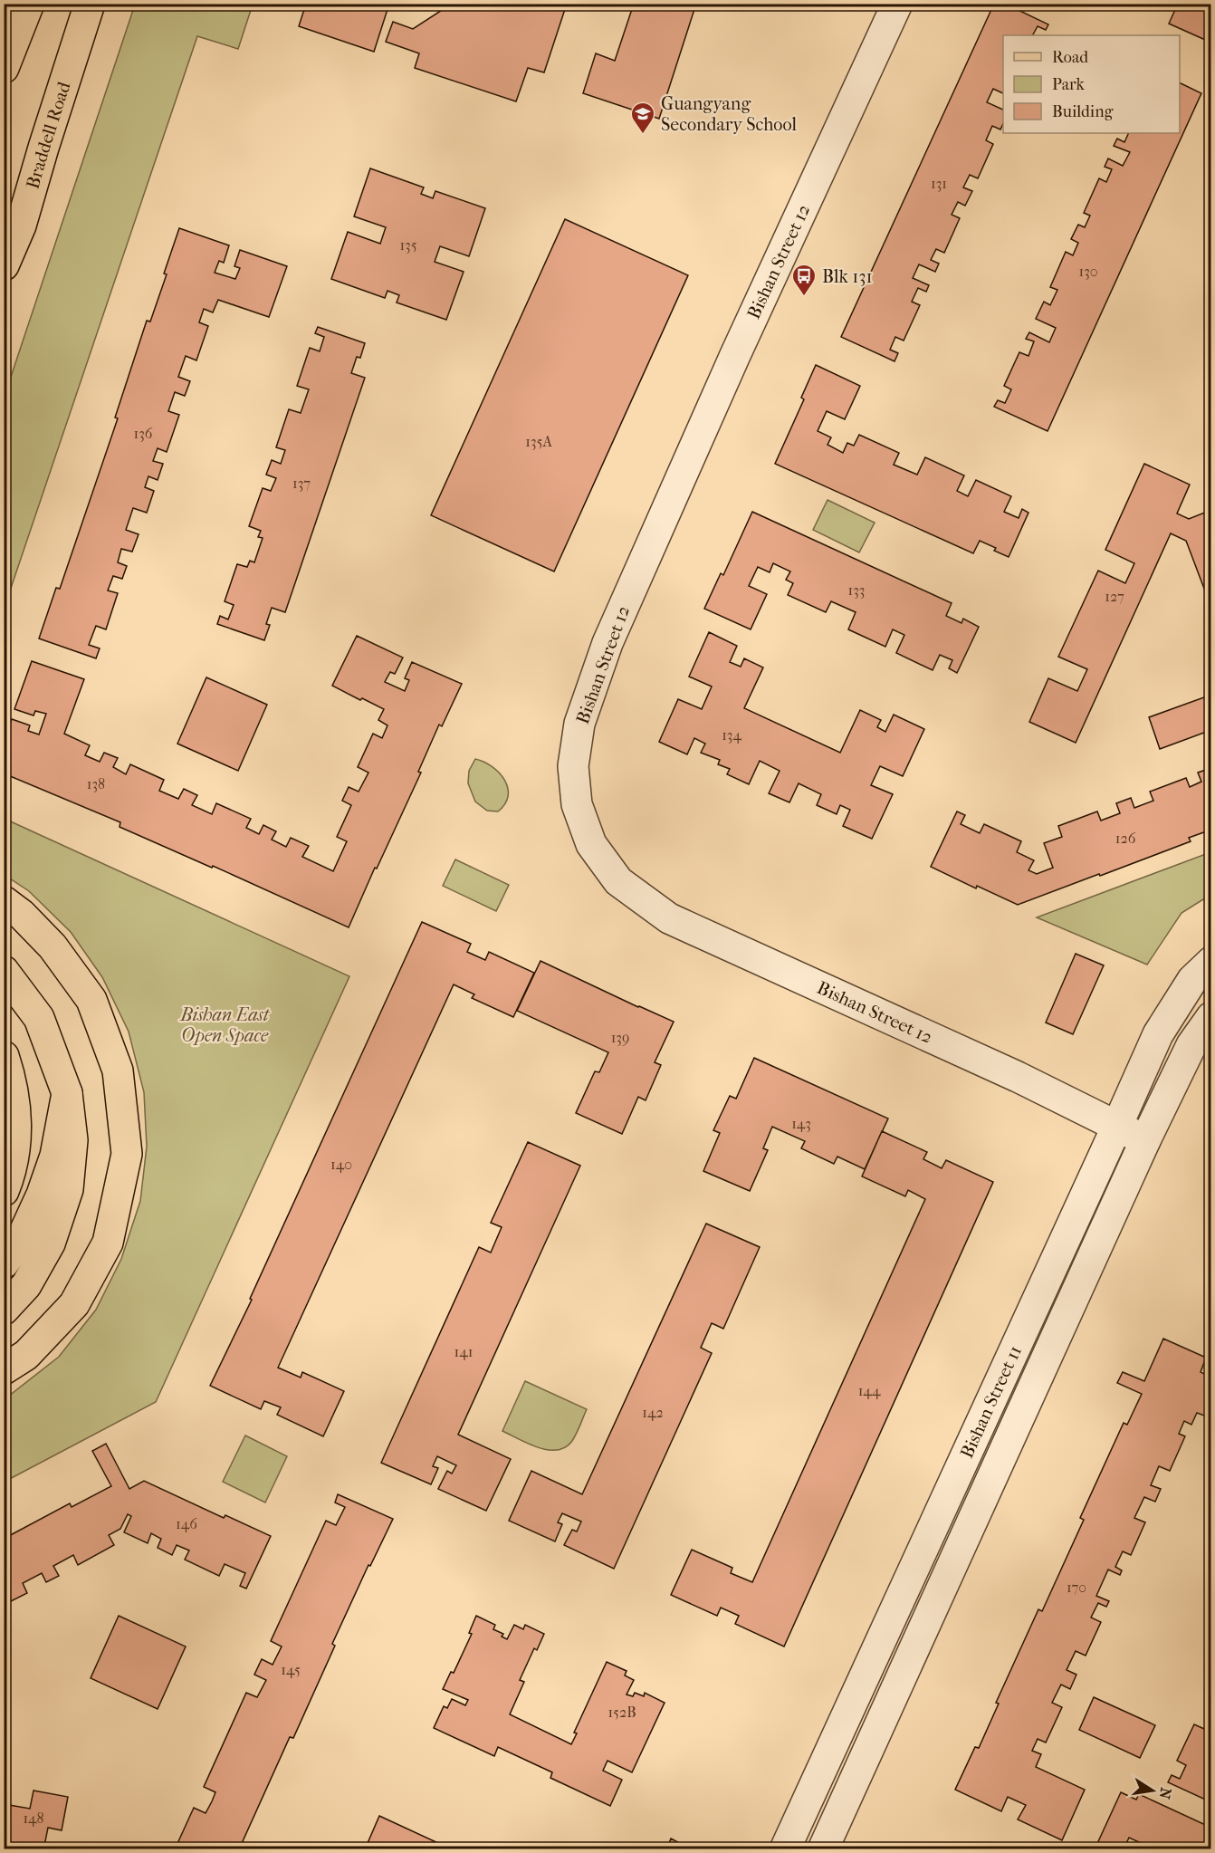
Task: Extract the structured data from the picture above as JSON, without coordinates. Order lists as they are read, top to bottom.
{
  "streets": {
    "main road": ["Braddell Road"],
    "street": ["Bishan Street 12", "Bishan Street 11"]
  },
  "crossings": [
    ["Bishan Street 12", "Bishan Street 11"]
  ],
  "parks": ["Bishan East Open Space"],
  "places": {
    "school or university": ["Guangyang Secondary School"],
    "bus stop": ["Blk 131"]
  },
  "house_numbers": [
    "131",
    "135",
    "130",
    "136",
    "135A",
    "137",
    "133",
    "127",
    "134",
    "138",
    "126",
    "139",
    "143",
    "140",
    "141",
    "144",
    "142",
    "146",
    "170",
    "145",
    "152B",
    "148"
  ],
  "legend": ["Road", "Park", "Building"],
  "north": "right"
}
